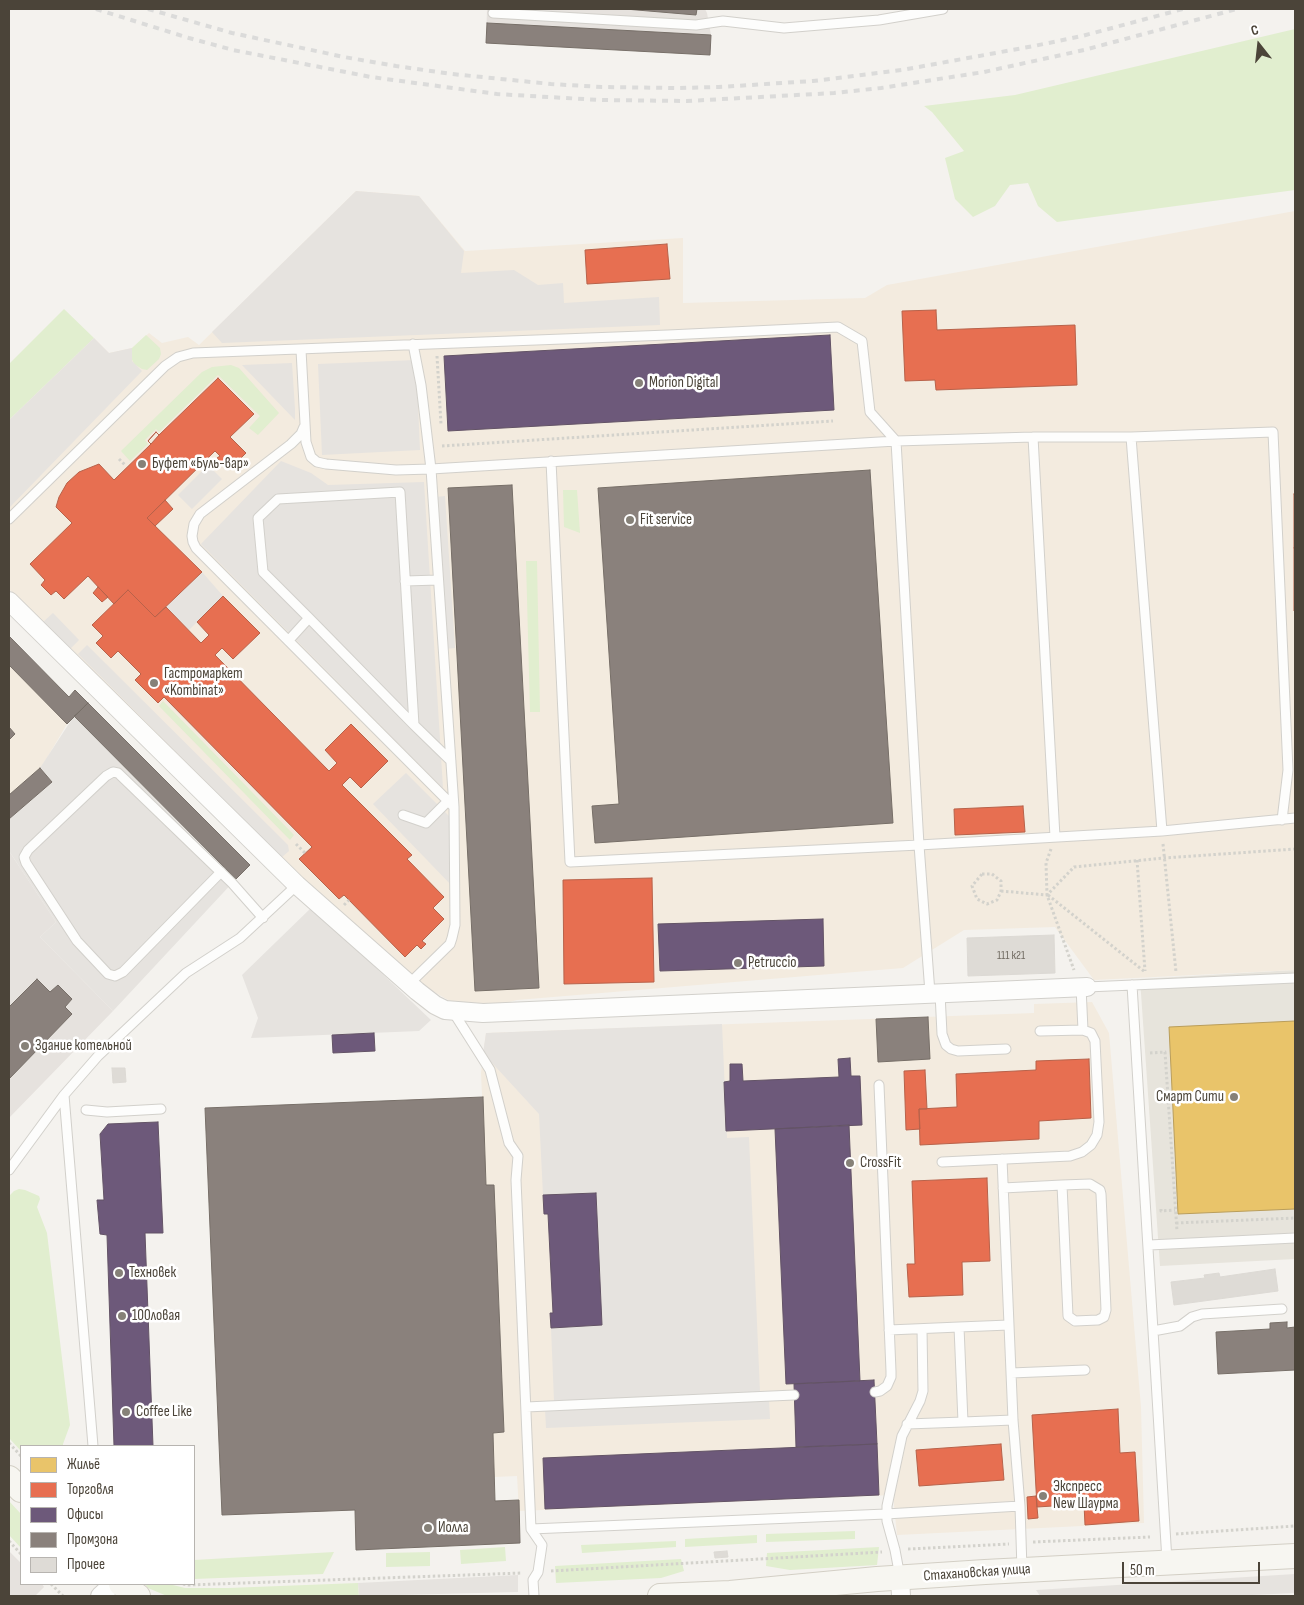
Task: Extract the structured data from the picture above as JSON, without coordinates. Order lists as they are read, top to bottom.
{
  "streets": {
    "main road": ["Стахановская улица"]
  },
  "places": [
    "Morion Digital",
    "Буфет «Буль-вар»",
    "Fit service",
    "Гастромаркет «Kombinat»",
    "Petruccio",
    "Здание котельной",
    "Смарт Сити",
    "CrossFit",
    "Техновек",
    "100ловая",
    "Coffee Like",
    "Экспресс New Шаурма",
    "Иолла"
  ],
  "house_numbers": ["111 к21"],
  "legend": [
    "Жильё",
    "Торговля",
    "Офисы",
    "Промзона",
    "Прочее"
  ],
  "scale_bar": "50 m",
  "north": "top"
}
